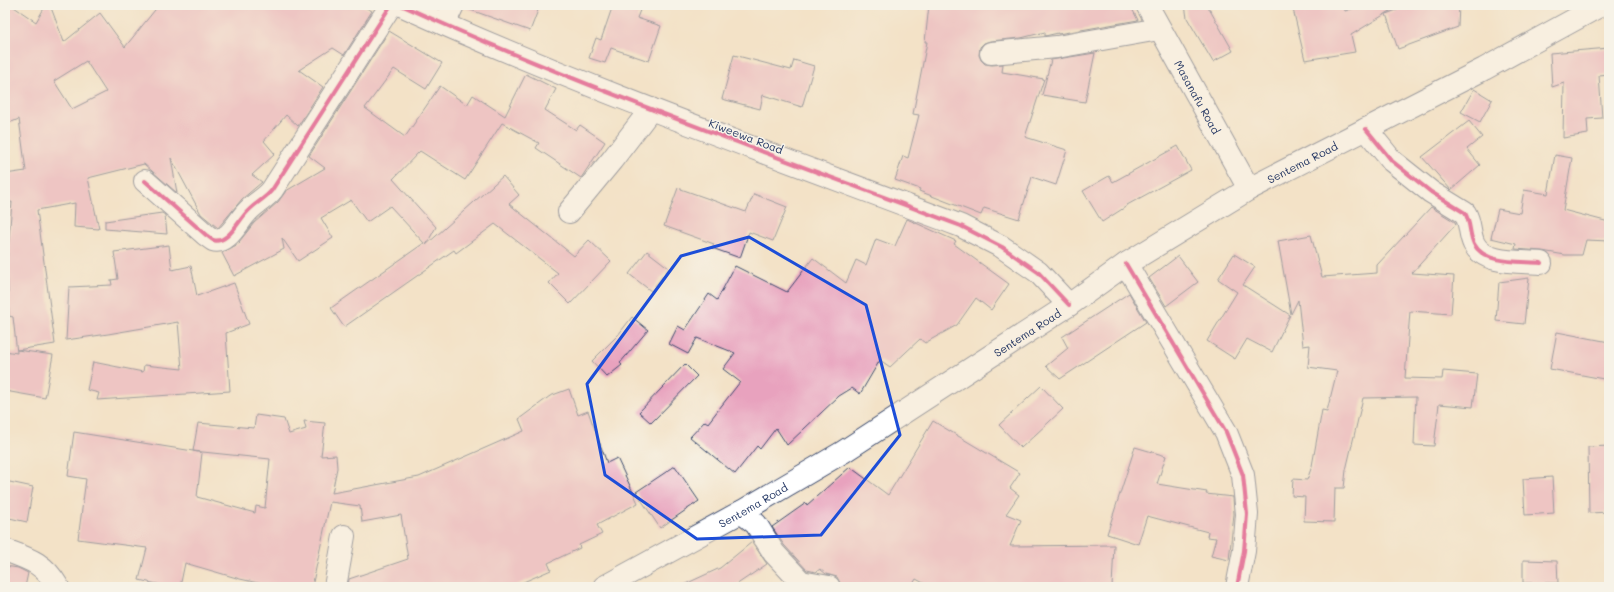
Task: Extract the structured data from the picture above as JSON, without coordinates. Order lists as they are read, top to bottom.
{
  "streets": {
    "street": ["Masanafu Road", "Kiweewa Road", "Sentema Road"]
  },
  "crossings": [
    ["Masanafu Road", "Sentema Road"],
    ["Kiweewa Road", "Sentema Road"]
  ]
}
